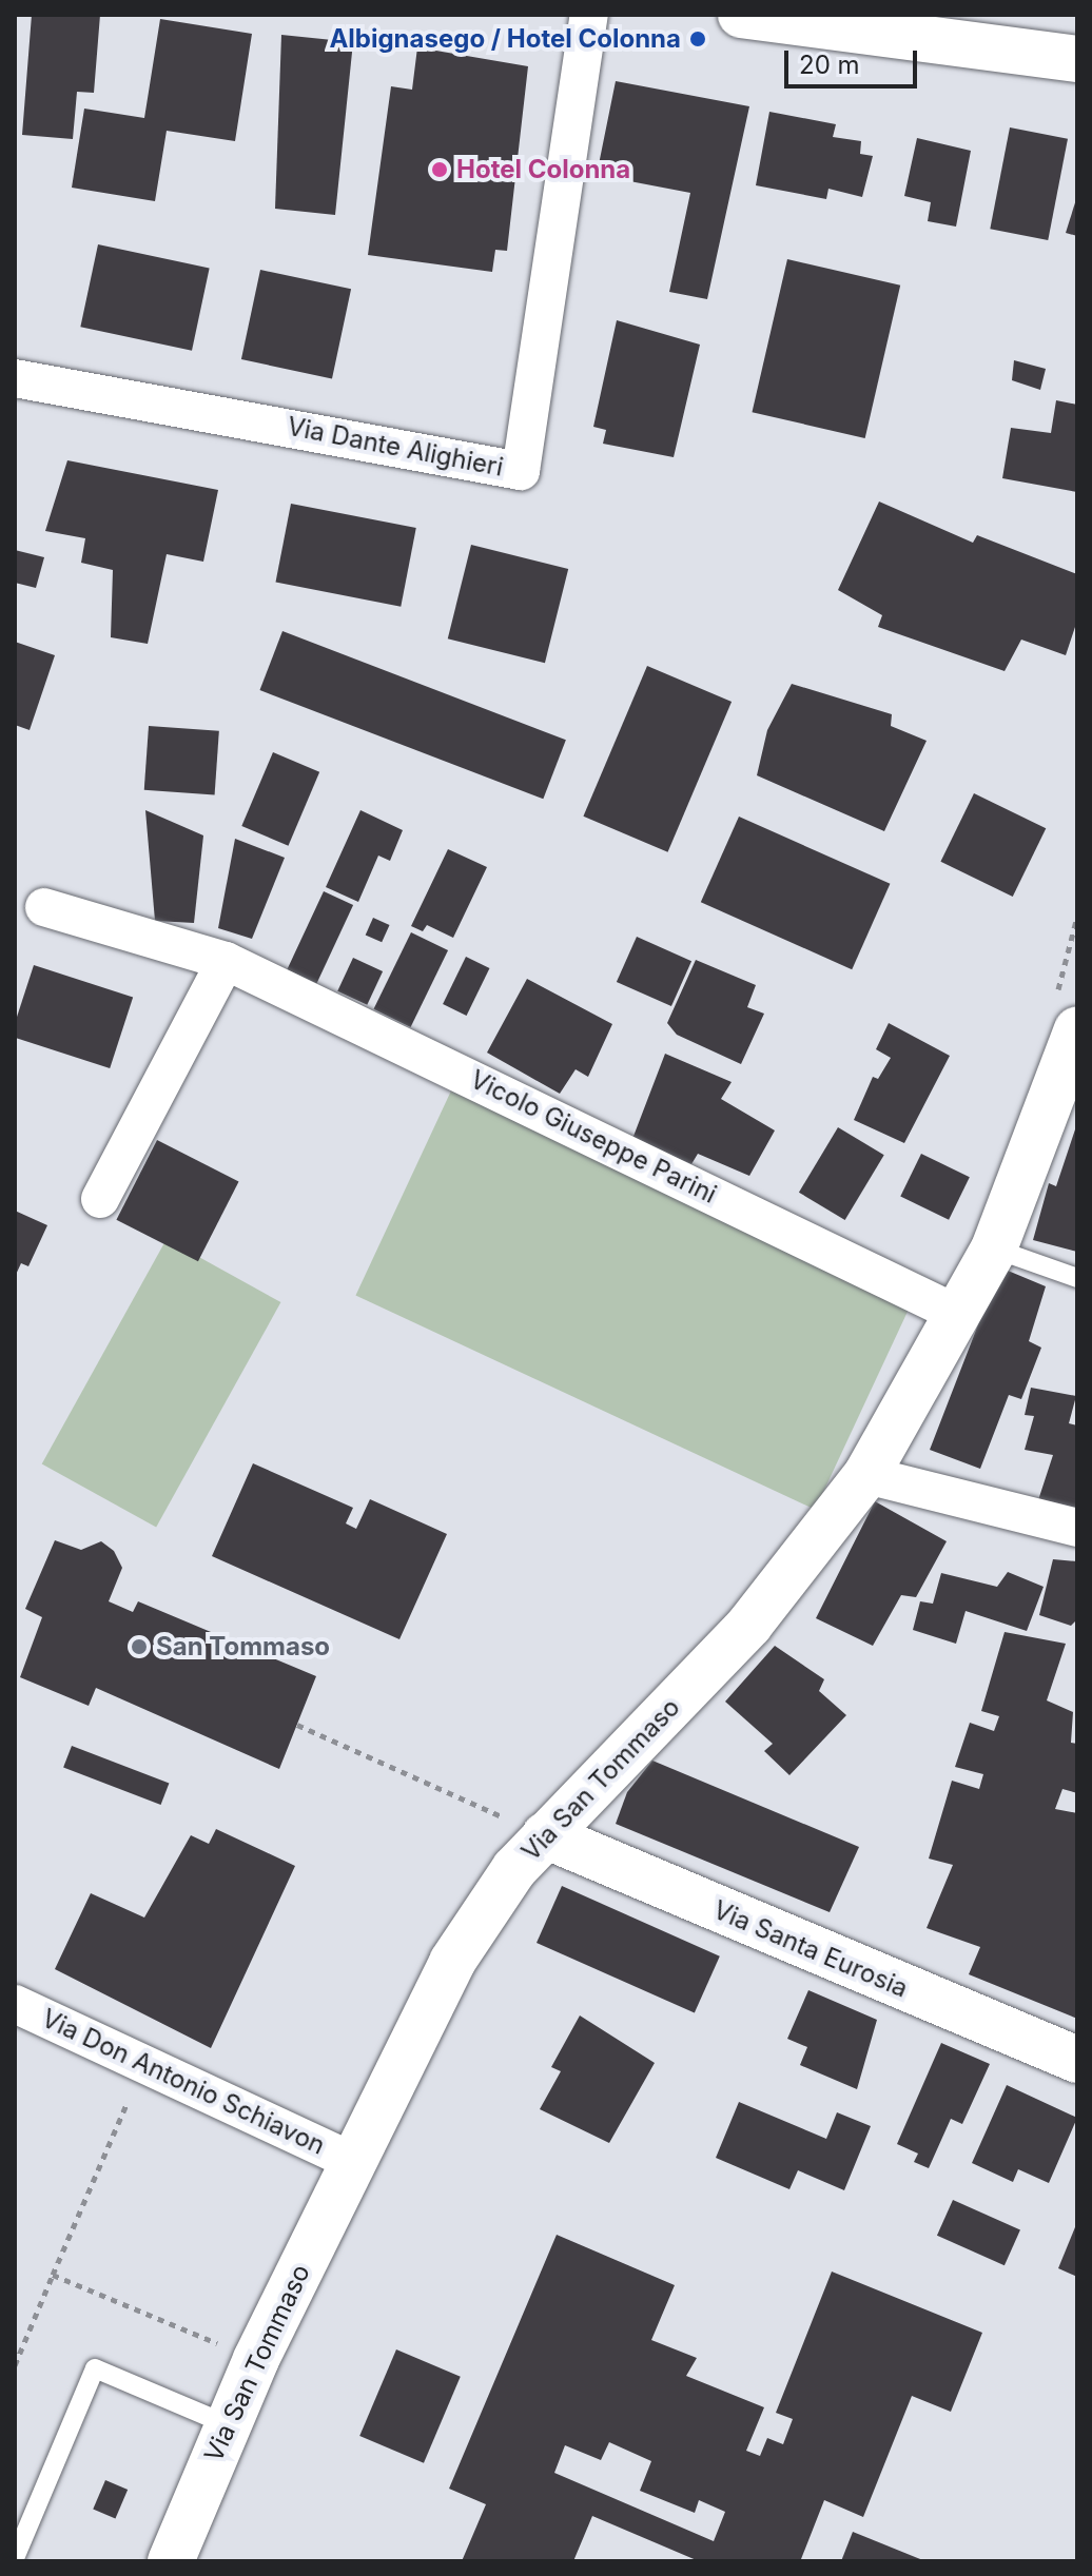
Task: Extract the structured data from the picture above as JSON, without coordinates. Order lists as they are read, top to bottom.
{
  "streets": {
    "street": [
      "Via Dante Alighieri",
      "Vicolo Giuseppe Parini",
      "Via San Tommaso",
      "Via Santa Eurosia",
      "Via Don Antonio Schiavon"
    ]
  },
  "crossings": [
    ["Vicolo Giuseppe Parini", "Via San Tommaso"],
    ["Via San Tommaso", "Via Santa Eurosia"],
    ["Via San Tommaso", "Via Don Antonio Schiavon"]
  ],
  "places": ["Albignasego / Hotel Colonna", "Hotel Colonna", "San Tommaso"],
  "scale_bar": "20 m"
}
